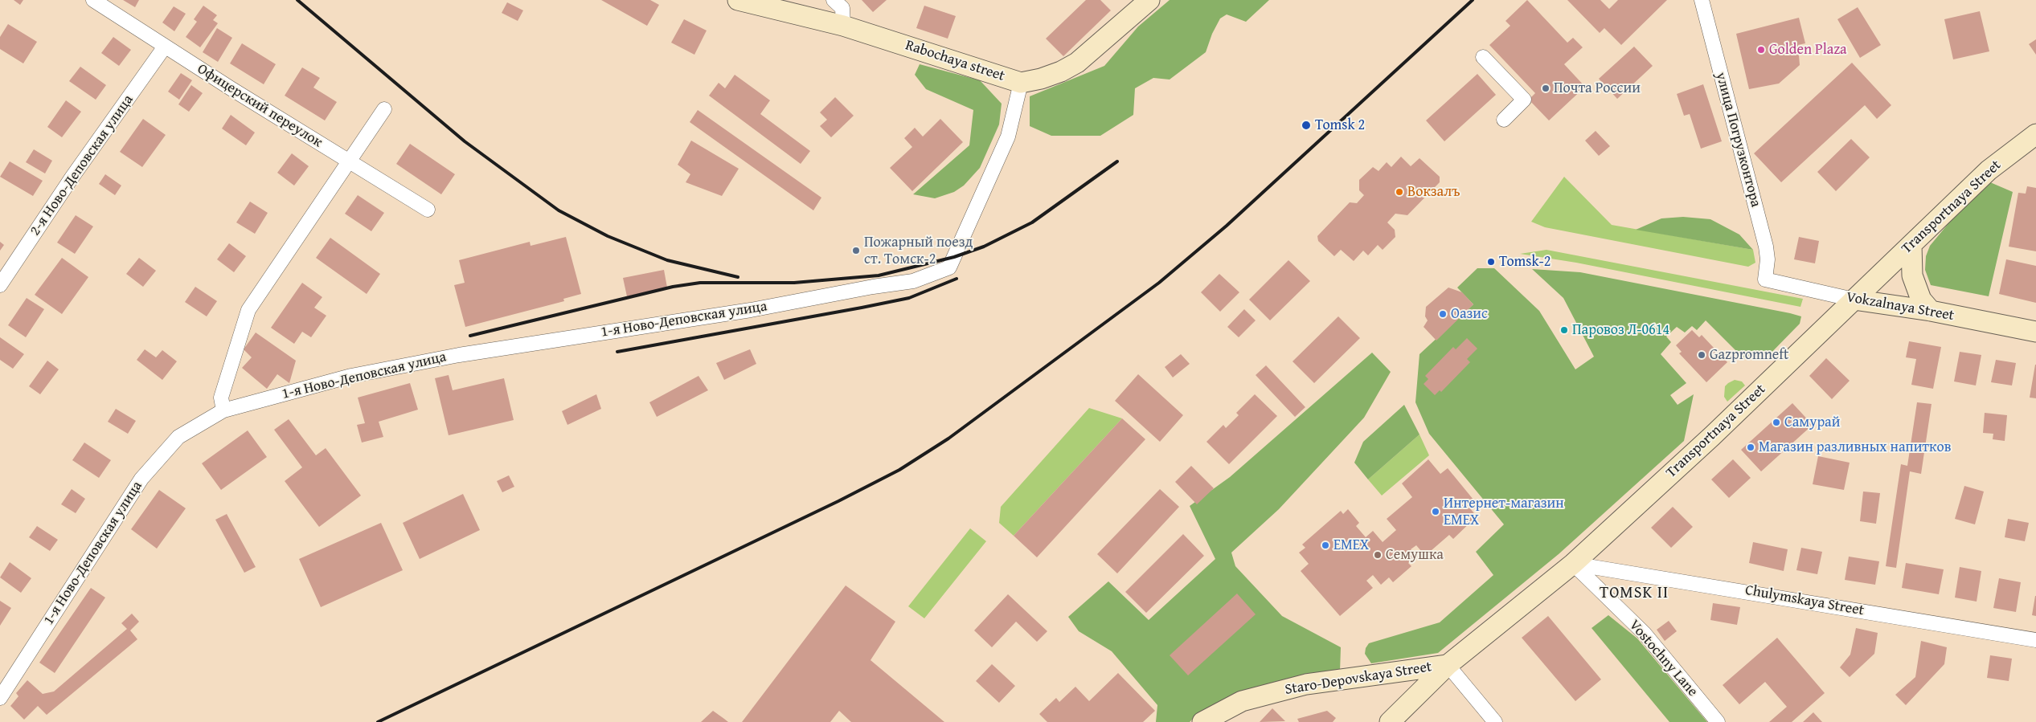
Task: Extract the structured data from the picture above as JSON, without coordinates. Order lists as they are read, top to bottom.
{
  "streets": {
    "main road": [
      "Rabochaya street",
      "Transportnaya Street",
      "Vokzalnaya Street",
      "Staro-Depovskaya Street"
    ],
    "street": [
      "Офицерский переулок",
      "улица Погрузконтора",
      "2-я Ново-Деповская улица",
      "1-я Ново-Деповская улица",
      "Chulymskaya Street",
      "Vostochny Lane"
    ]
  },
  "crossings": [
    ["Rabochaya street", "1-я Ново-Деповская улица"],
    ["Офицерский переулок", "2-я Ново-Деповская улица"],
    ["улица Погрузконтора", "Vokzalnaya Street"],
    ["Transportnaya Street", "Vokzalnaya Street"],
    ["Transportnaya Street", "Chulymskaya Street"],
    ["Transportnaya Street", "Vostochny Lane"],
    ["Transportnaya Street", "Staro-Depovskaya Street"],
    ["Chulymskaya Street", "Vostochny Lane"]
  ],
  "districts": ["TOMSK II"],
  "places": [
    "Golden Plaza",
    "Почта России",
    "Tomsk 2",
    "Вокзалъ",
    "Пожарный поезд ст. Томск-2",
    "Tomsk-2",
    "Оазис",
    "Паровоз Л-0614",
    "Gazpromneft",
    "Самурай",
    "Магазин разливных напитков",
    "Интернет-магазин EMEX",
    "EMEX",
    "Семушка"
  ]
}
